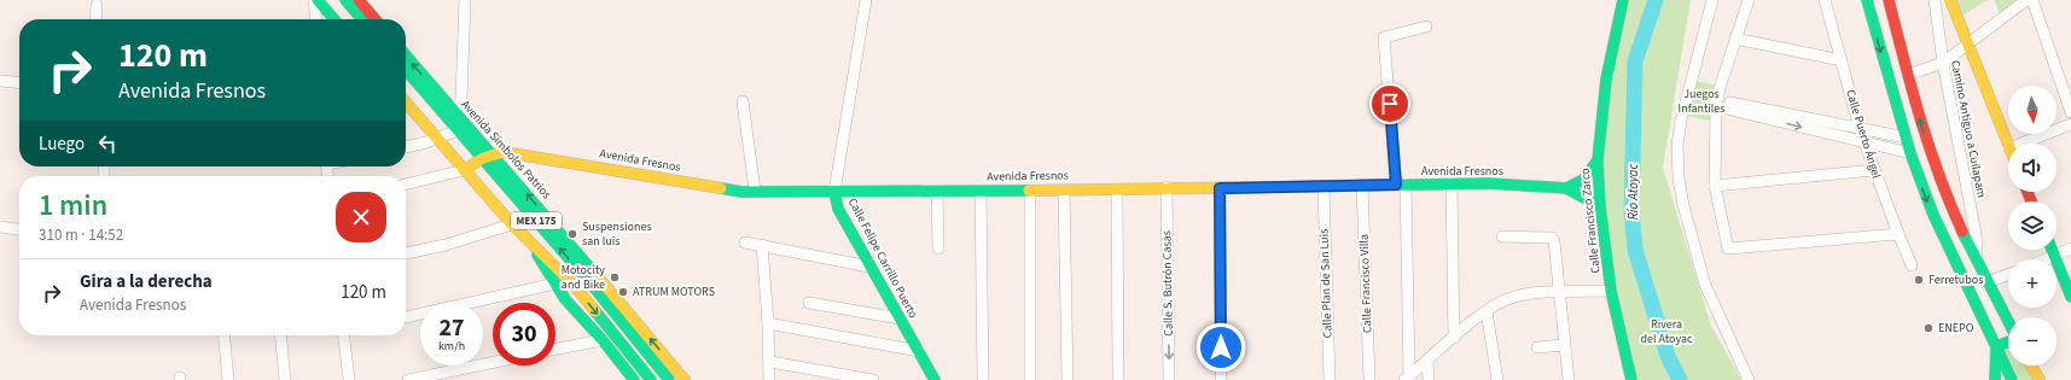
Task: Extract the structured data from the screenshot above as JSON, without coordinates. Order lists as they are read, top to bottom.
{
  "streets": {
    "street": [
      "Camino Antiguo a Cuilapam",
      "Calle Puerto Ángel",
      "Avenida Símbolos Patrios",
      "Avenida Fresnos",
      "MEX 175",
      "Calle Francisco Zarco",
      "Calle Felipe Carrillo Puerto",
      "Calle S. Butrón Casas",
      "Calle Plan de San Luis",
      "Calle Francisco Villa"
    ]
  },
  "crossings": [
    ["Avenida Símbolos Patrios", "Avenida Fresnos"],
    ["Avenida Fresnos", "Calle Francisco Zarco"],
    ["Avenida Fresnos", "Calle Felipe Carrillo Puerto"],
    ["Avenida Fresnos", "Calle S. Butrón Casas"],
    ["Avenida Fresnos", "Calle Plan de San Luis"],
    ["Avenida Fresnos", "Calle Francisco Villa"]
  ],
  "water": ["Río Atoyac"],
  "parks": ["Juegos Infantiles", "Rivera del Atoyac"],
  "places": [
    "Suspensiones san luis",
    "Motocity and Bike",
    "Ferretubos",
    "ATRUM MOTORS",
    "ENEPO"
  ],
  "north": "bottom",
  "page": {
    "turn": ["120 m", "Avenida Fresnos"],
    "map_buttons": ["+", "−"],
    "then": "Luego",
    "heading": ["1 min", "310 m · 14:52"],
    "list": [
      {
        "name": "Gira a la derecha",
        "note": "Avenida Fresnos",
        "value": "120 m"
      }
    ],
    "speed": "27 km/h",
    "limit": "30"
  }
}
